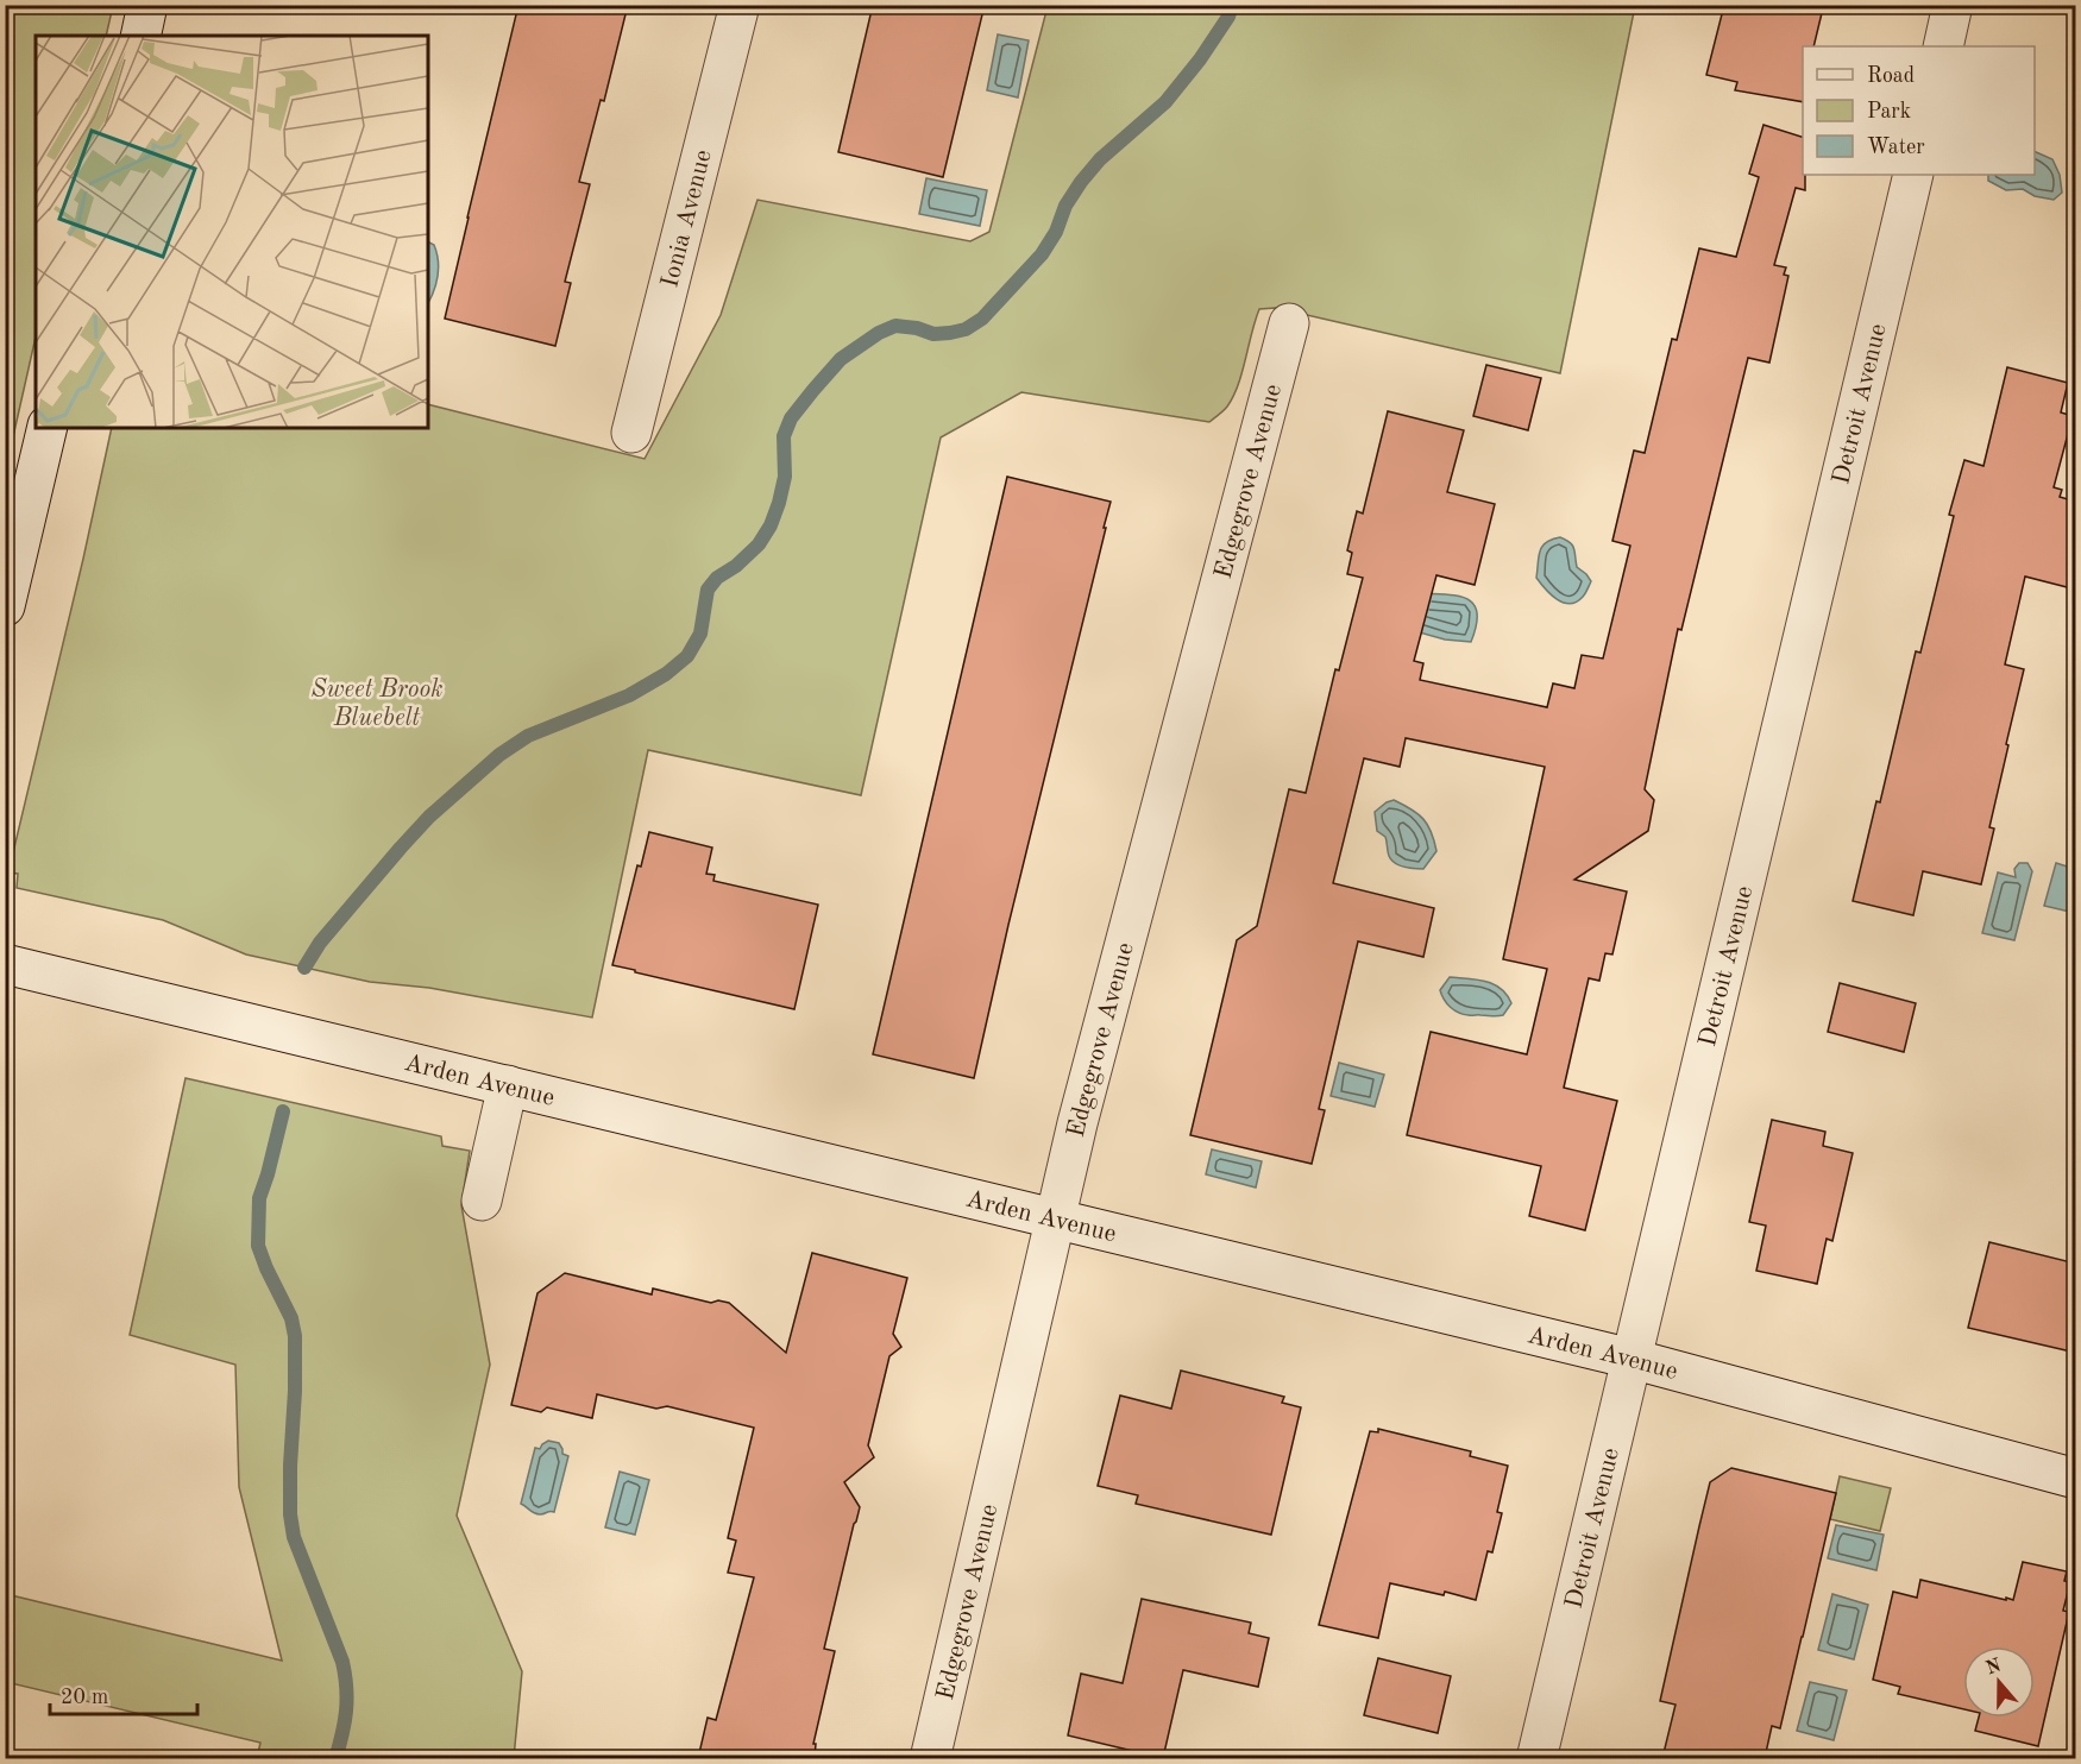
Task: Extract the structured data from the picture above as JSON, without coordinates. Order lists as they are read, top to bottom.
{
  "streets": {
    "street": [
      "Ionia Avenue",
      "Detroit Avenue",
      "Edgegrove Avenue",
      "Arden Avenue"
    ]
  },
  "crossings": [
    ["Detroit Avenue", "Arden Avenue"],
    ["Edgegrove Avenue", "Arden Avenue"]
  ],
  "parks": ["Sweet Brook Bluebelt"],
  "legend": ["Road", "Park", "Water"],
  "scale_bar": "20 m",
  "north": "top"
}
